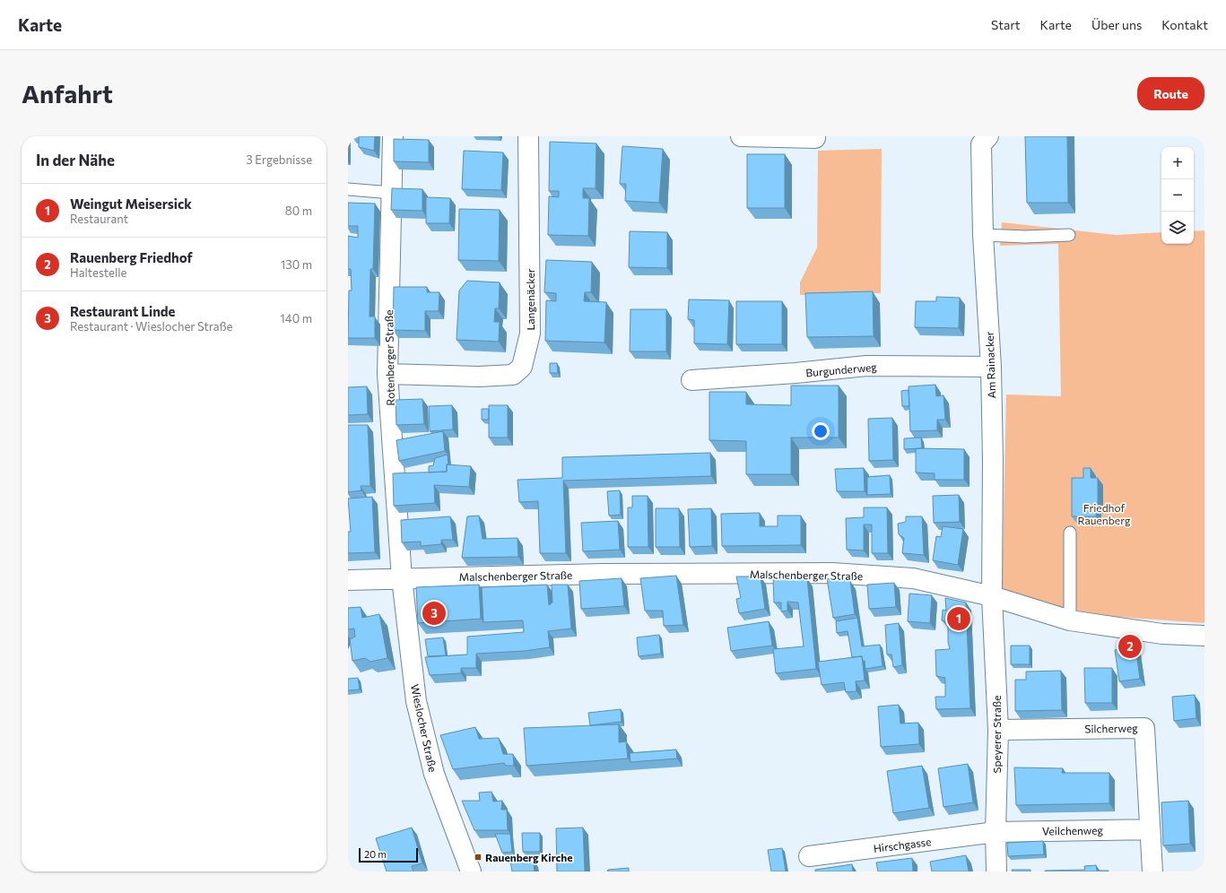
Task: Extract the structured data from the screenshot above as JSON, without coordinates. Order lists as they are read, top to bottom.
{
  "streets": {
    "street": [
      "Langenäcker",
      "Rotenberger Straße",
      "Am Rainacker",
      "Burgunderweg",
      "Malschenberger Straße",
      "Wieslocher Straße",
      "Silcherweg",
      "Speyerer Straße",
      "Veilchenweg",
      "Hirschgasse"
    ]
  },
  "crossings": [
    ["Langenäcker", "Rotenberger Straße"],
    ["Rotenberger Straße", "Malschenberger Straße"],
    ["Rotenberger Straße", "Wieslocher Straße"],
    ["Am Rainacker", "Burgunderweg"],
    ["Am Rainacker", "Malschenberger Straße"],
    ["Am Rainacker", "Speyerer Straße"],
    ["Malschenberger Straße", "Wieslocher Straße"],
    ["Malschenberger Straße", "Speyerer Straße"],
    ["Silcherweg", "Speyerer Straße"],
    ["Silcherweg", "Veilchenweg"],
    ["Speyerer Straße", "Veilchenweg"],
    ["Speyerer Straße", "Hirschgasse"],
    ["Veilchenweg", "Hirschgasse"]
  ],
  "parks": ["Friedhof Rauenberg"],
  "places": {
    "transit": ["Rauenberg Kirche"]
  },
  "scale_bar": "20 m",
  "page": {
    "header": "Karte",
    "nav": [
      "Start",
      "Karte",
      "Über uns",
      "Kontakt"
    ],
    "buttons": "Route",
    "title": "Anfahrt",
    "heading": ["In der Nähe", "3 Ergebnisse"],
    "map_buttons": ["+", "−"],
    "list": [
      {
        "mark": "1",
        "name": "Weingut Meisersick",
        "note": "Restaurant",
        "value": "80 m"
      },
      {
        "mark": "2",
        "name": "Rauenberg Friedhof",
        "note": "Haltestelle",
        "value": "130 m"
      },
      {
        "mark": "3",
        "name": "Restaurant Linde",
        "note": "Restaurant · Wieslocher Straße",
        "value": "140 m"
      }
    ],
    "pins": ["3", "1", "2"],
    "scale": "20 m"
  }
}
